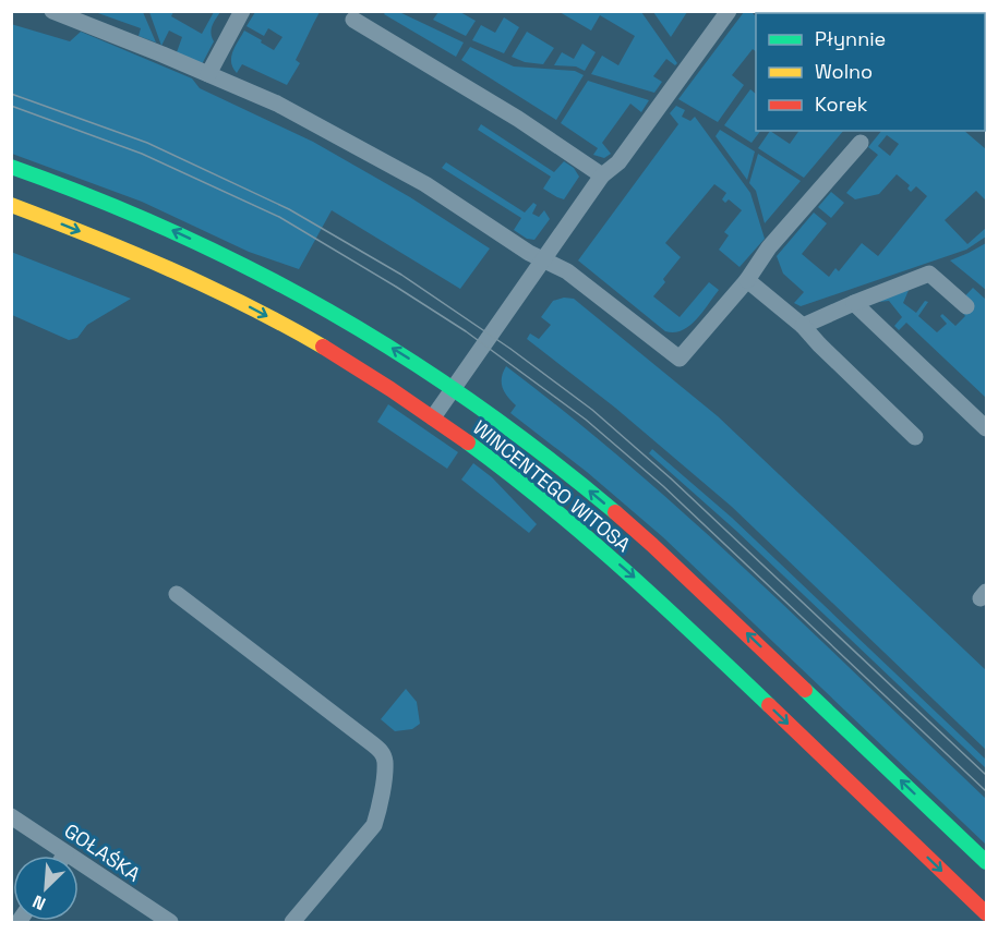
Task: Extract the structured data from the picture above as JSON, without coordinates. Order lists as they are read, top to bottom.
{
  "streets": {
    "main road": ["WINCENTEGO WITOSA"],
    "street": ["GOŁAŚKA"]
  },
  "legend": ["Płynnie", "Wolno", "Korek"],
  "north": "bottom left"
}
